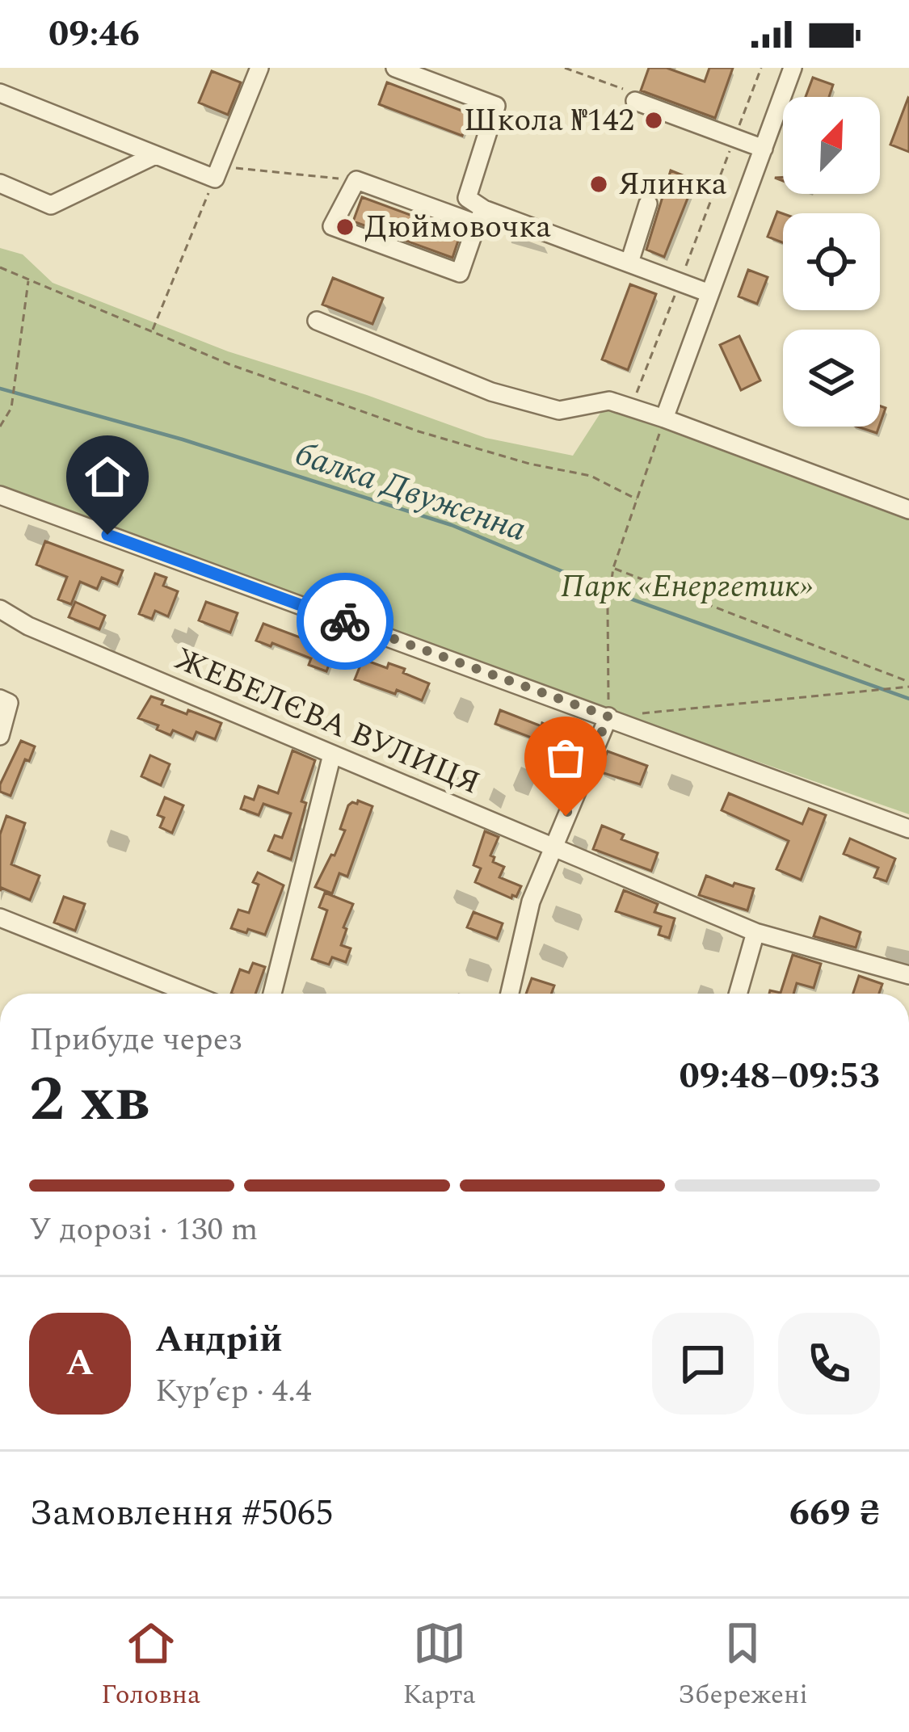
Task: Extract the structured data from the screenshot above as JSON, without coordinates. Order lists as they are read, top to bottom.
{
  "streets": {
    "street": ["ЖЕБЕЛЄВА ВУЛИЦЯ"]
  },
  "water": ["балка Двуженна"],
  "parks": ["Парк «Енергетик»"],
  "places": ["Школа №142", "Ялинка", "Дюймовочка"],
  "north": "top right",
  "page": {
    "status": "09:46",
    "heading": ["2 хв", "Прибуде через", "09:48–09:53"],
    "panel": [
      "Андрій",
      "Кур’єр · 4.4",
      "Замовлення #5065",
      "669 ₴"
    ],
    "bar": "У дорозі · 130 m",
    "round": "А",
    "tabs": ["Головна", "Карта", "Збережені"]
  }
}
